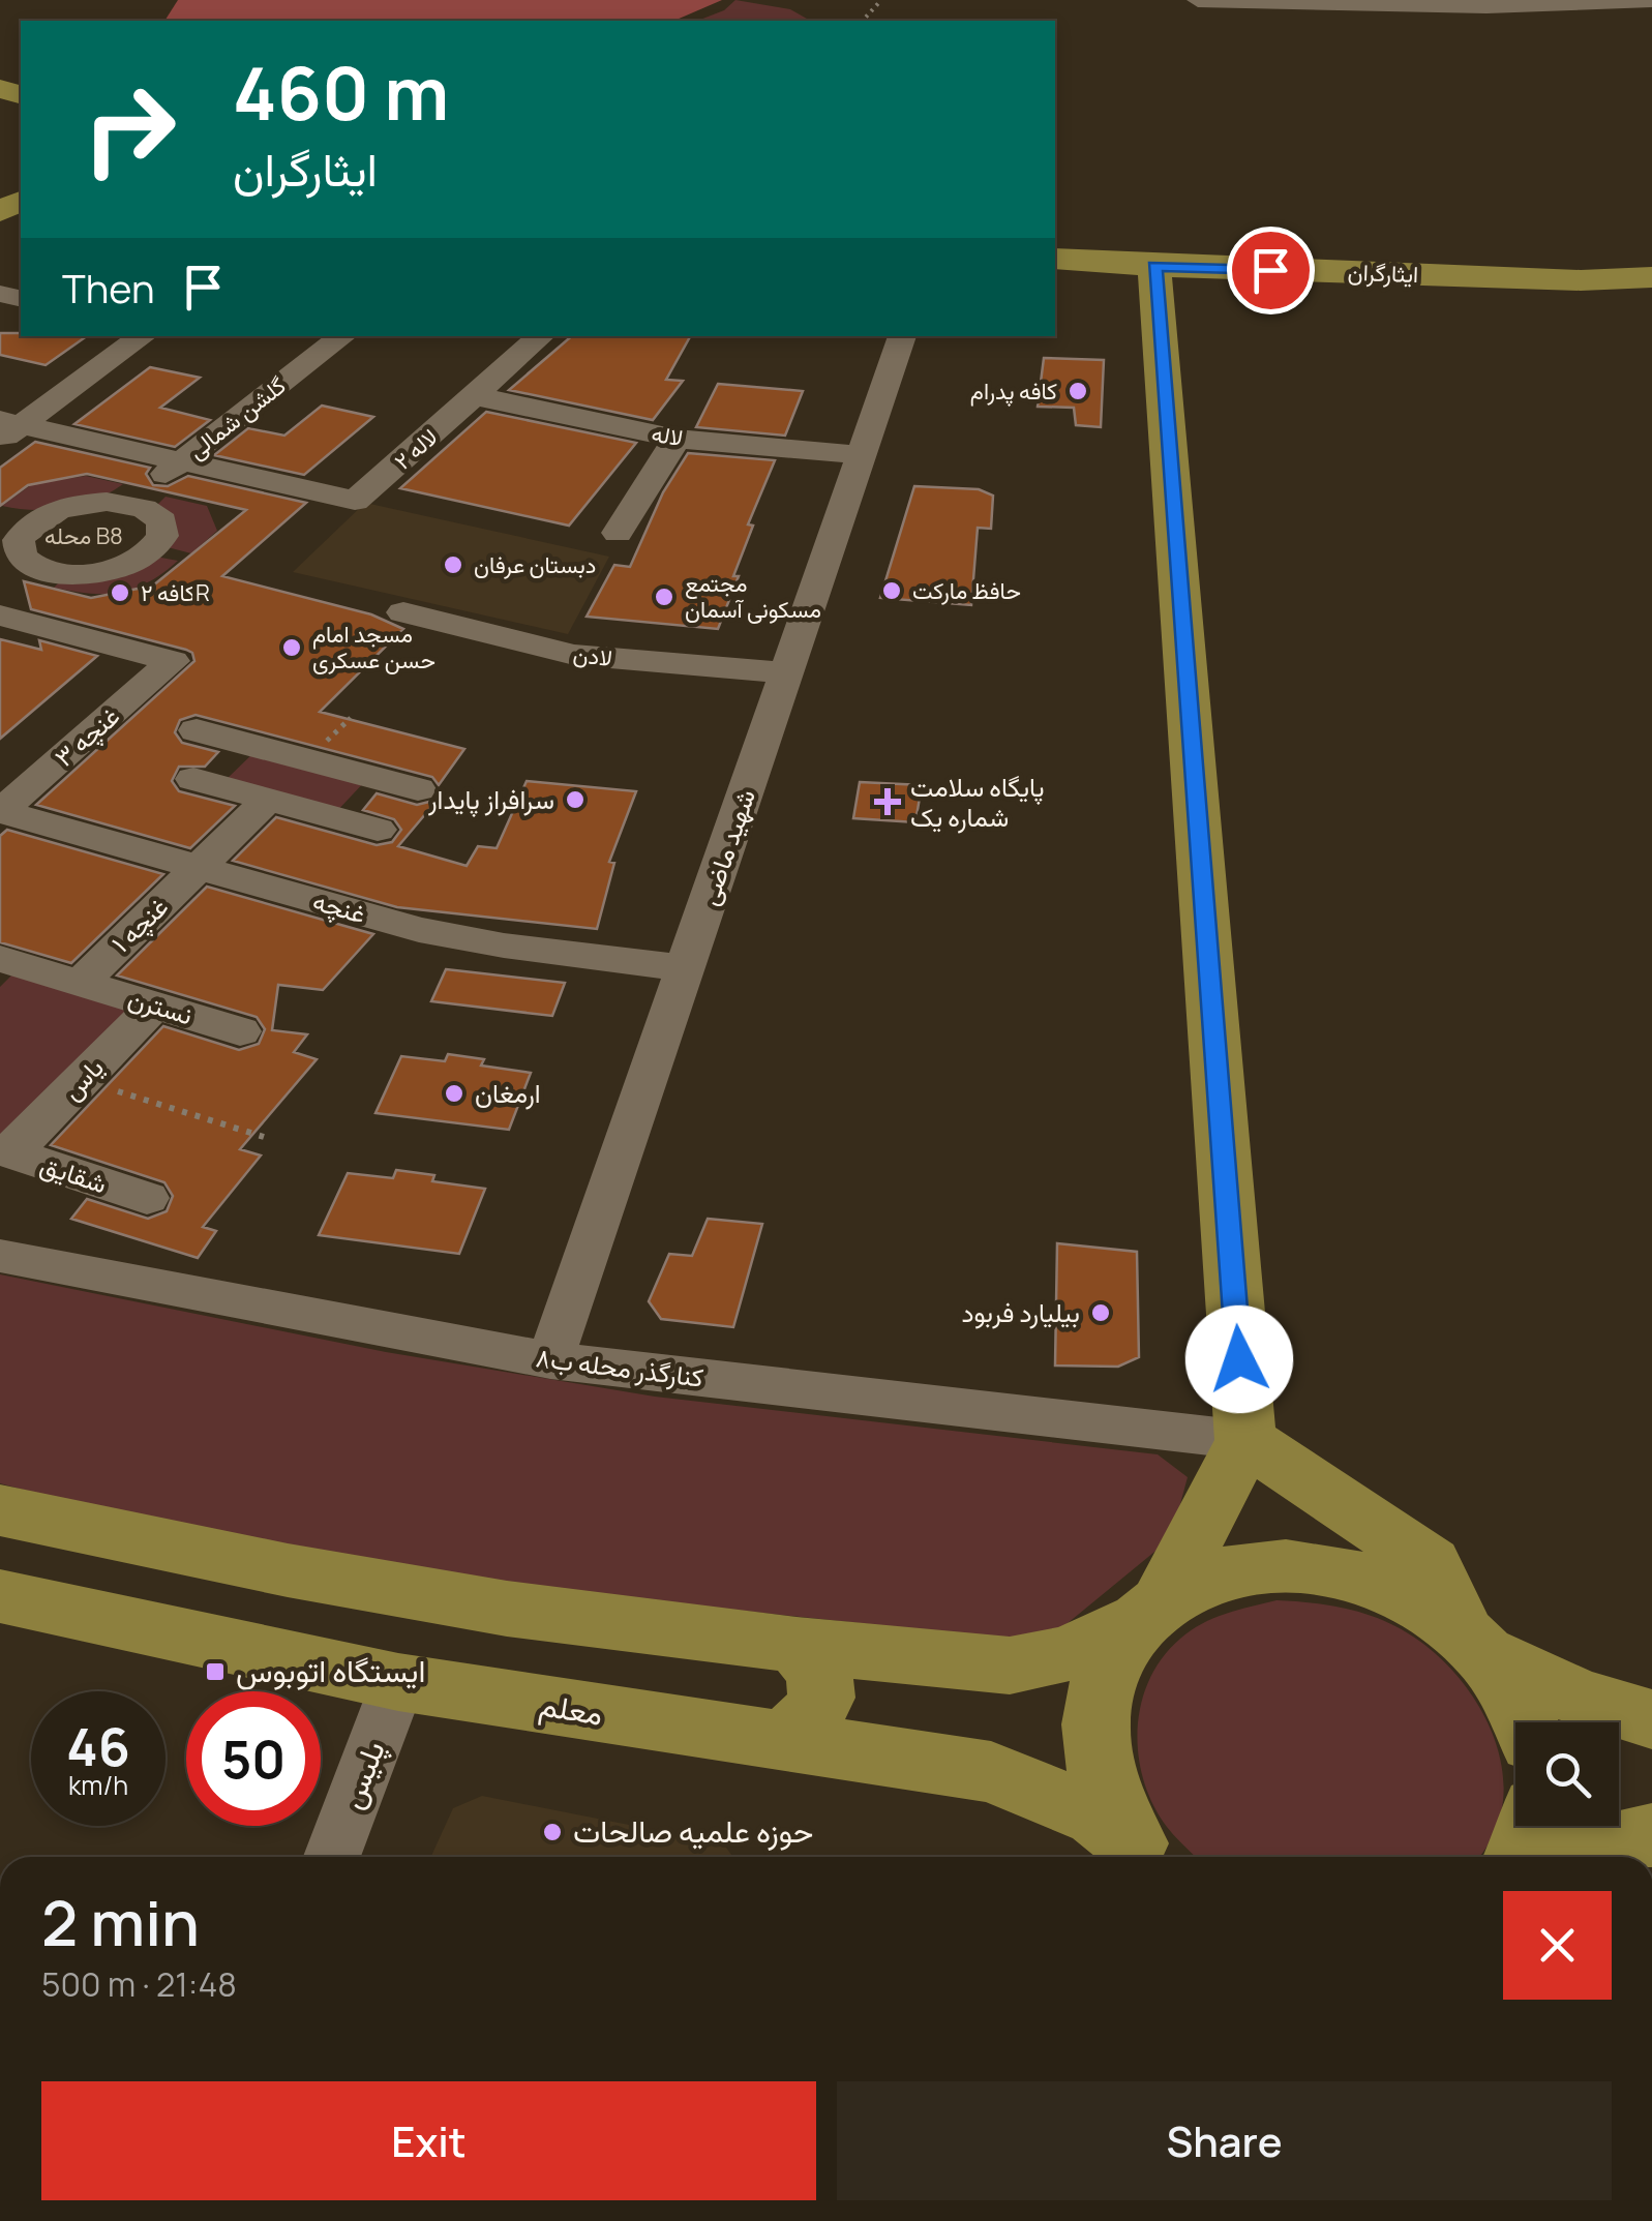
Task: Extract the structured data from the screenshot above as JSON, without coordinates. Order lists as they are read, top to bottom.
{
  "streets": {
    "main road": ["ایثارگران", "معلم"],
    "street": [
      "گلشن شمالی",
      "لاله",
      "لاله ۲",
      "لادن",
      "غنچه ۳",
      "شهید ماضی",
      "غنچه",
      "غنچه ۱",
      "نسترن",
      "یاس",
      "شقایق",
      "کنارگذر محله ب۸",
      "پلیس"
    ]
  },
  "crossings": [
    ["گلشن شمالی", "لاله ۲"],
    ["لاله", "لاله ۲"],
    ["لاله", "شهید ماضی"],
    ["لادن", "شهید ماضی"],
    ["غنچه ۳", "غنچه"],
    ["شهید ماضی", "غنچه"],
    ["شهید ماضی", "کنارگذر محله ب۸"],
    ["غنچه", "غنچه ۱"],
    ["غنچه ۱", "نسترن"],
    ["نسترن", "یاس"],
    ["یاس", "شقایق"],
    ["معلم", "پلیس"]
  ],
  "districts": ["محله B8"],
  "places": {
    "other": [
      "کافه پدرام",
      "دبستان عرفان",
      "حافظ مارکت",
      "کافه ۲R",
      "مجتمع مسکونی آسمان",
      "مسجد امام حسن عسکری",
      "سرافراز پایدار",
      "ارمغان",
      "بیلیارد فربود",
      "حوزه علمیه صالحات"
    ],
    "health": ["پایگاه سلامت شماره یک"],
    "transit": ["ایستگاه اتوبوس"]
  },
  "page": {
    "turn": ["460 m", "ایثارگران"],
    "then": "Then",
    "speed": "46 km/h",
    "limit": "50",
    "heading": ["2 min", "500 m · 21:48"],
    "buttons": ["Exit", "Share"]
  }
}
